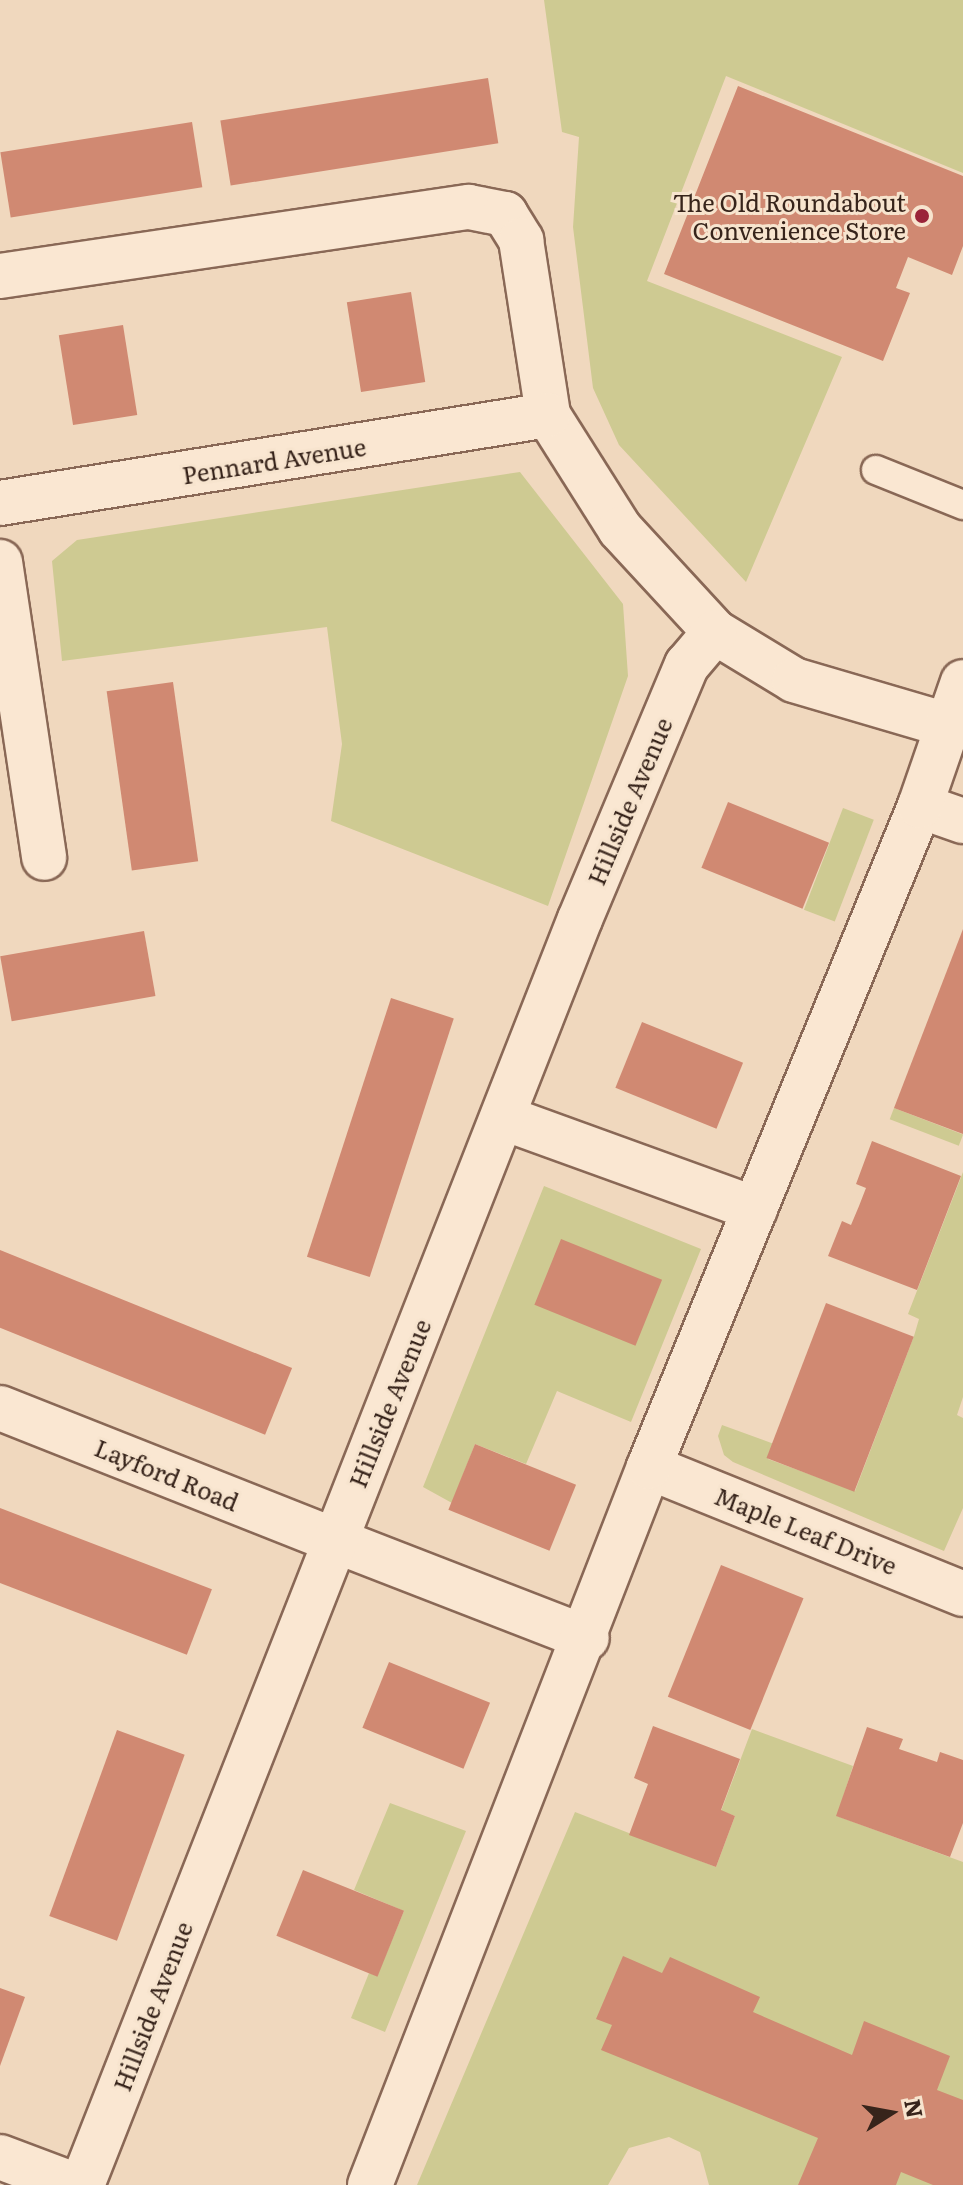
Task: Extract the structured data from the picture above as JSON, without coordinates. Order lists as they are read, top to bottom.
{
  "streets": {
    "street": [
      "Pennard Avenue",
      "Hillside Avenue",
      "Layford Road",
      "Maple Leaf Drive"
    ]
  },
  "crossings": [
    ["Hillside Avenue", "Layford Road"]
  ],
  "places": ["The Old Roundabout Convenience Store"],
  "north": "right"
}
